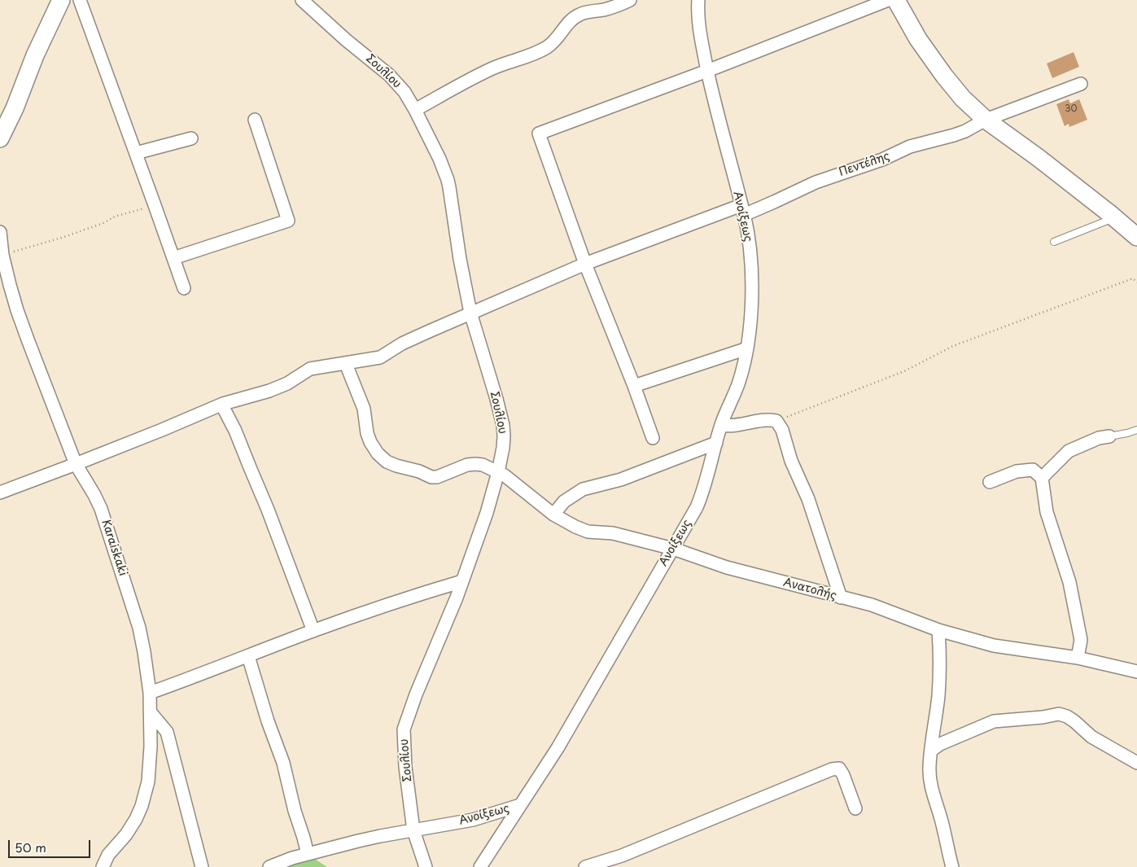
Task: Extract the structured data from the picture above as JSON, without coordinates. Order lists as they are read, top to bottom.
{
  "streets": {
    "street": [
      "Σουλίου",
      "Πεντέλης",
      "Ανοίξεως",
      "Karaiskaki",
      "Ανατολής"
    ]
  },
  "crossings": [
    ["Σουλίου", "Πεντέλης"],
    ["Σουλίου", "Ανοίξεως"],
    ["Σουλίου", "Ανατολής"],
    ["Πεντέλης", "Ανοίξεως"],
    ["Πεντέλης", "Karaiskaki"],
    ["Πεντέλης", "Ανατολής"],
    ["Ανοίξεως", "Ανατολής"]
  ],
  "house_numbers": ["30"],
  "scale_bar": "50 m"
}
